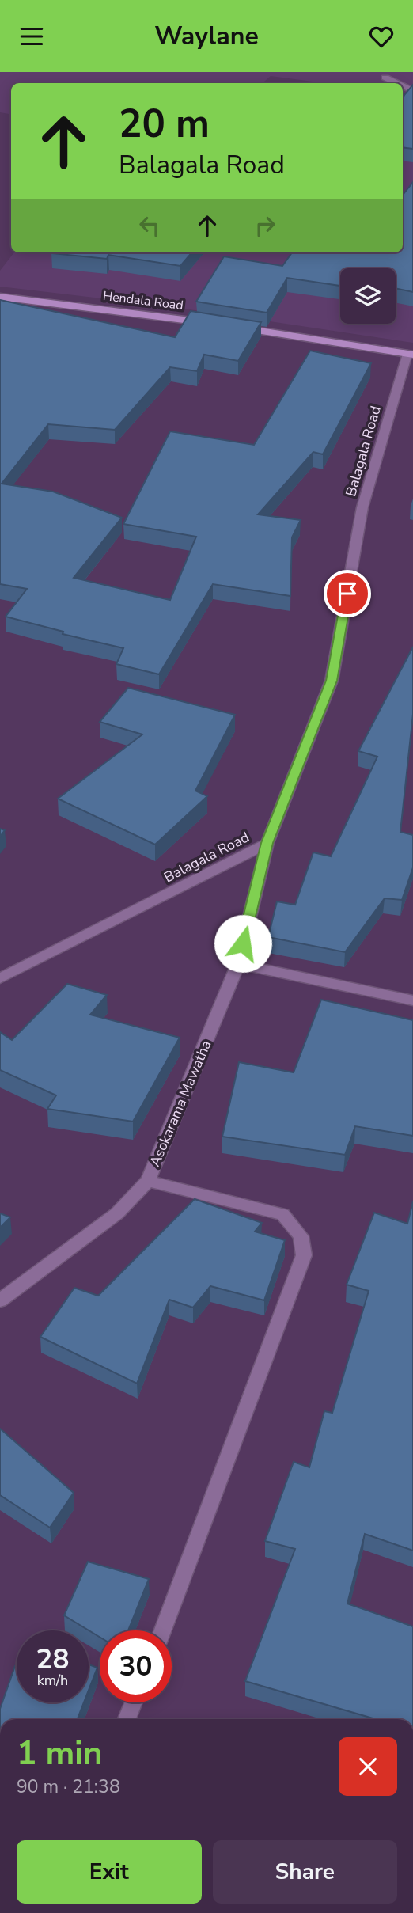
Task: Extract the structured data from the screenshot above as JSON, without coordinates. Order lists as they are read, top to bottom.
{
  "streets": {
    "main road": ["Hendala Road"],
    "street": ["Balagala Road", "Asokarama Mawatha"]
  },
  "crossings": [
    ["Balagala Road", "Asokarama Mawatha"]
  ],
  "page": {
    "header": "Waylane",
    "turn": ["20 m", "Balagala Road"],
    "speed": "28 km/h",
    "limit": "30",
    "heading": ["1 min", "90 m · 21:38"],
    "buttons": ["Exit", "Share"]
  }
}
